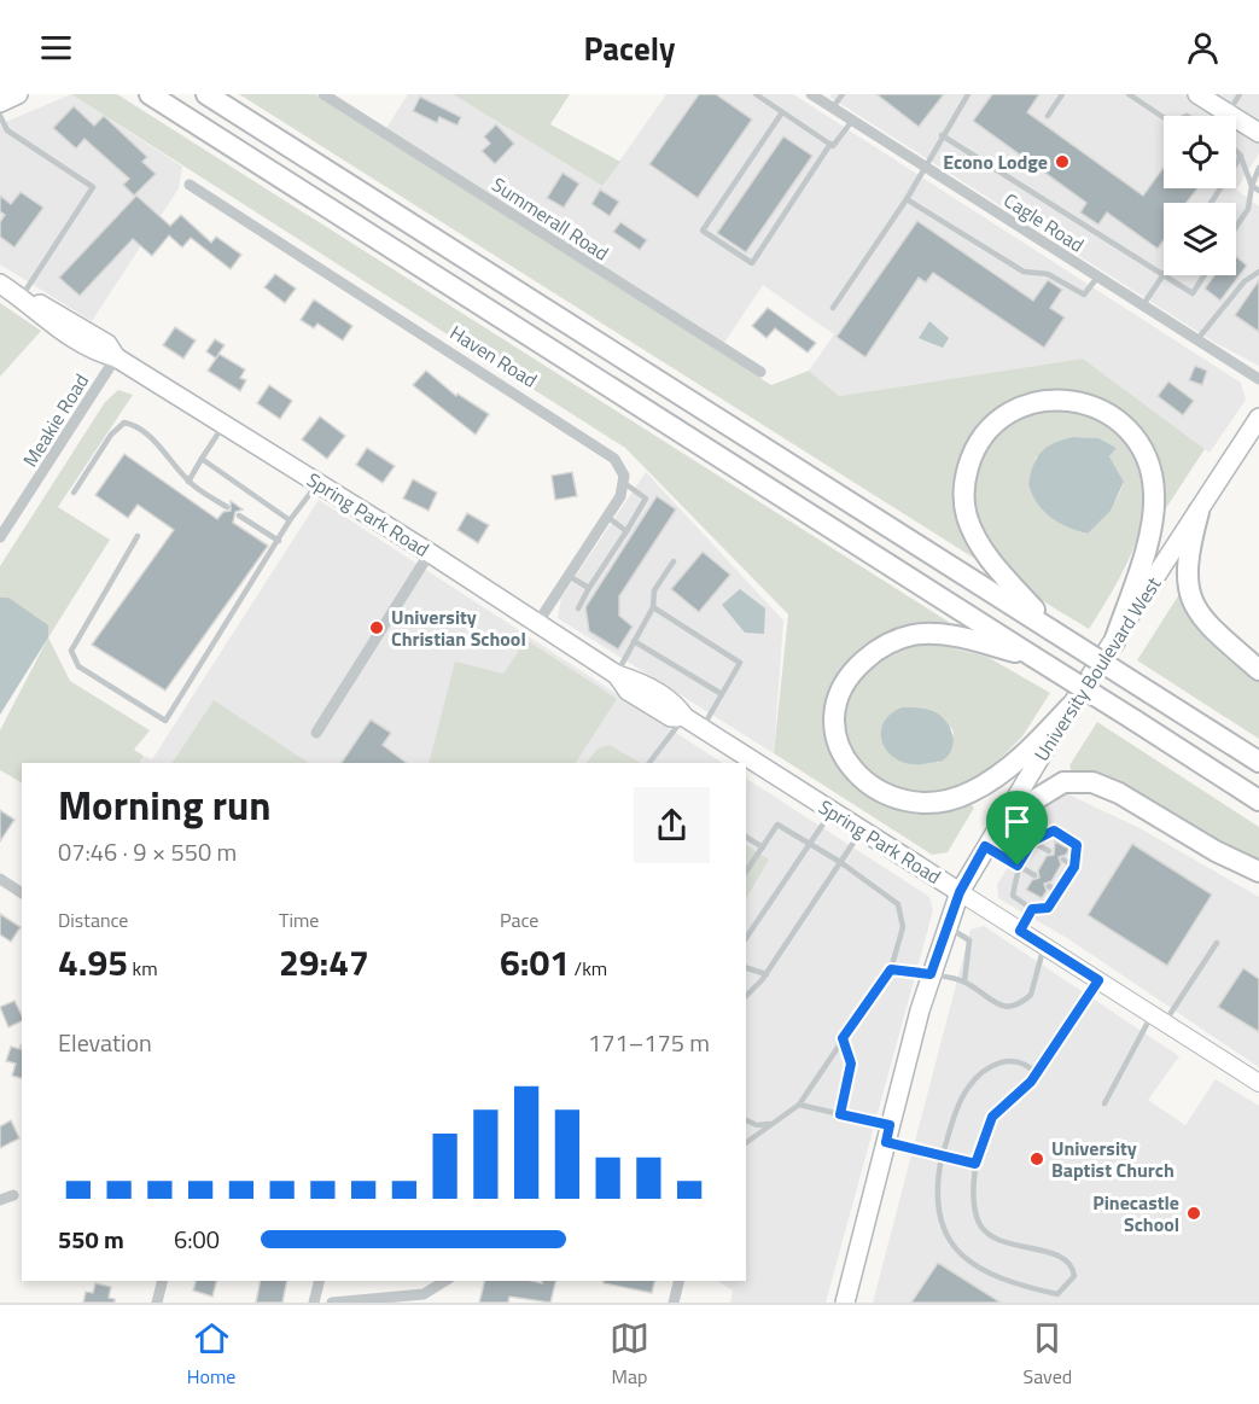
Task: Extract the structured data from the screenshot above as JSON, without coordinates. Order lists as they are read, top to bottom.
{
  "streets": {
    "main road": ["Spring Park Road", "University Boulevard West"],
    "street": [
      "Summerall Road",
      "Cagle Road",
      "Haven Road",
      "Meakie Road"
    ]
  },
  "crossings": [
    ["Meakie Road", "Spring Park Road"],
    ["Spring Park Road", "University Boulevard West"]
  ],
  "places": [
    "Econo Lodge",
    "University Christian School",
    "University Baptist Church",
    "Pinecastle School"
  ],
  "page": {
    "header": "Pacely",
    "heading": ["Morning run", "07:46 · 9 × 550 m"],
    "stats": [
      ["Distance", "4.95 km"],
      ["Time", "29:47"],
      ["Pace", "6:01 /km"]
    ],
    "chart": ["Elevation", "171–175 m"],
    "list": [
      {
        "name": "550 m",
        "note": "6:00"
      }
    ],
    "tabs": ["Home", "Map", "Saved"]
  }
}
